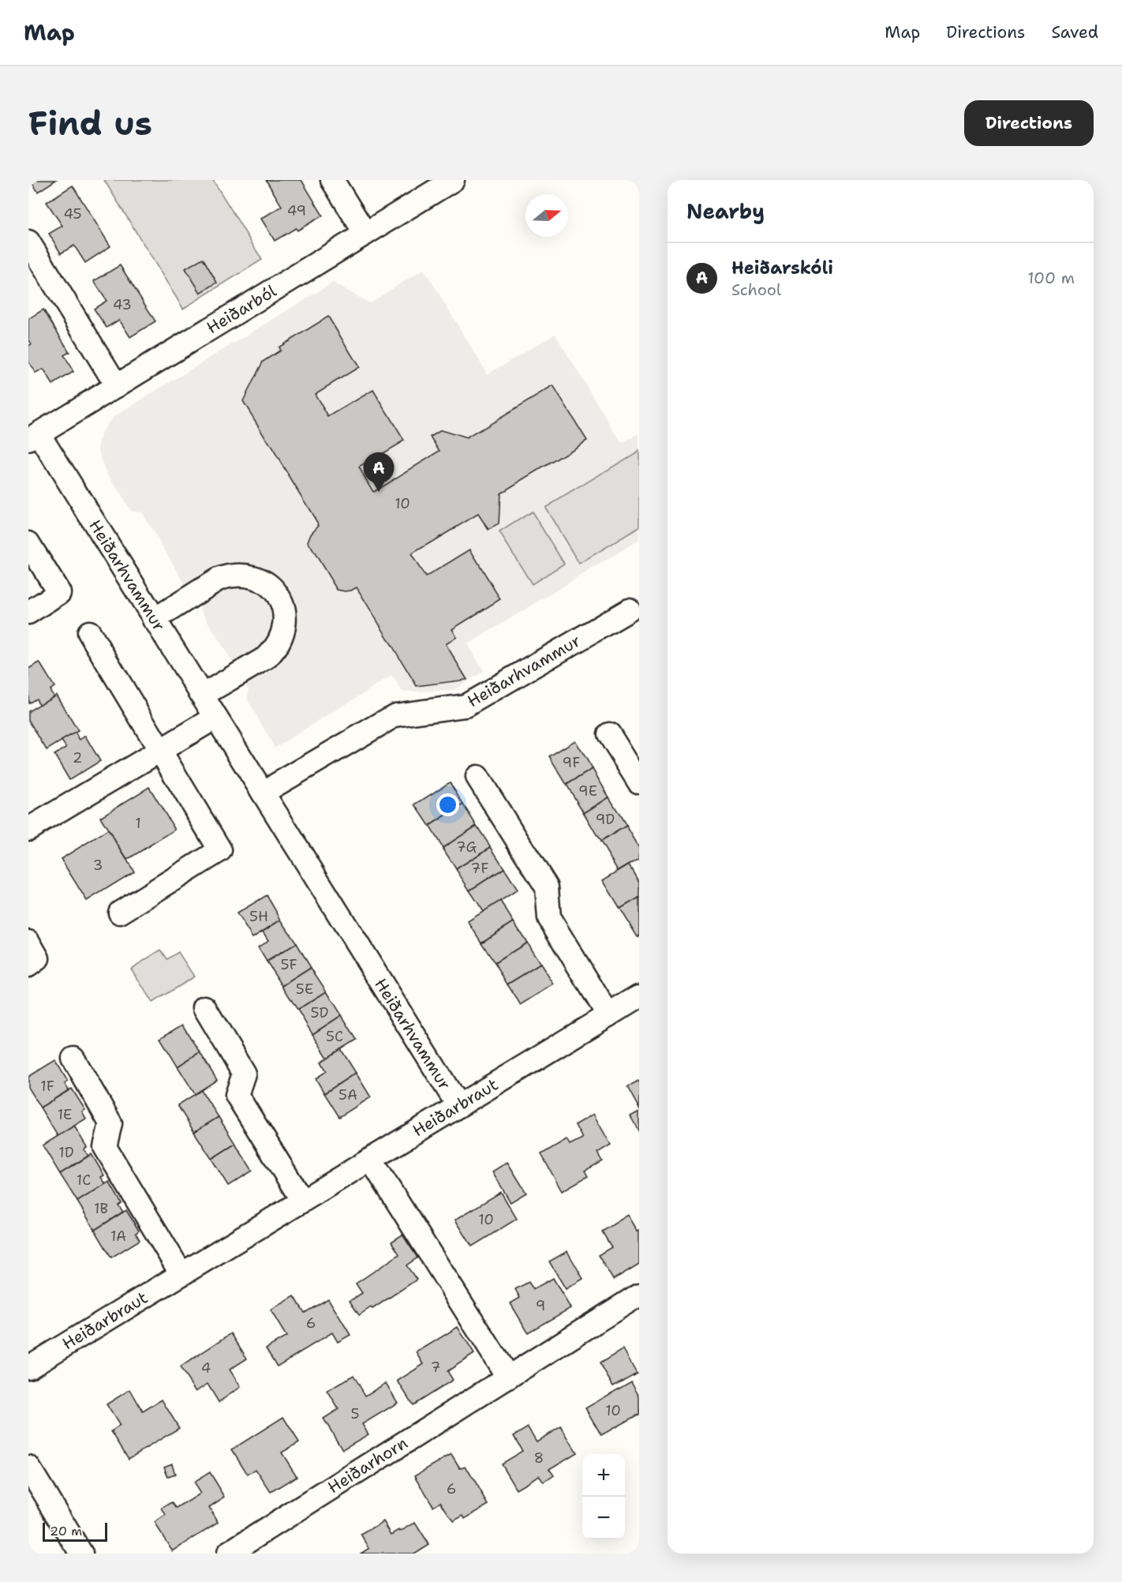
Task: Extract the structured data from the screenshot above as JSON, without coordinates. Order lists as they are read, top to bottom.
{
  "streets": {
    "street": [
      "Heiðarból",
      "Heiðarhvammur",
      "Heiðarbraut",
      "Heiðarhorn"
    ]
  },
  "crossings": [
    ["Heiðarból", "Heiðarhvammur"],
    ["Heiðarhvammur", "Heiðarbraut"]
  ],
  "house_numbers": [
    "49",
    "45",
    "43",
    "10",
    "2",
    "9F",
    "9E",
    "9D",
    "1",
    "7G",
    "3",
    "7F",
    "5H",
    "5F",
    "5E",
    "5D",
    "5C",
    "1F",
    "5A",
    "1E",
    "1D",
    "1C",
    "1B",
    "10",
    "1A",
    "9",
    "6",
    "7",
    "4",
    "10",
    "5",
    "8",
    "6"
  ],
  "scale_bar": "20 m",
  "north": "right",
  "page": {
    "header": "Map",
    "nav": ["Map", "Directions", "Saved"],
    "buttons": "Directions",
    "title": "Find us",
    "heading": "Nearby",
    "list": [
      {
        "mark": "A",
        "name": "Heiðarskóli",
        "note": "School",
        "value": "100 m"
      }
    ],
    "pins": "A",
    "map_buttons": ["+", "−"],
    "scale": "20 m"
  }
}
